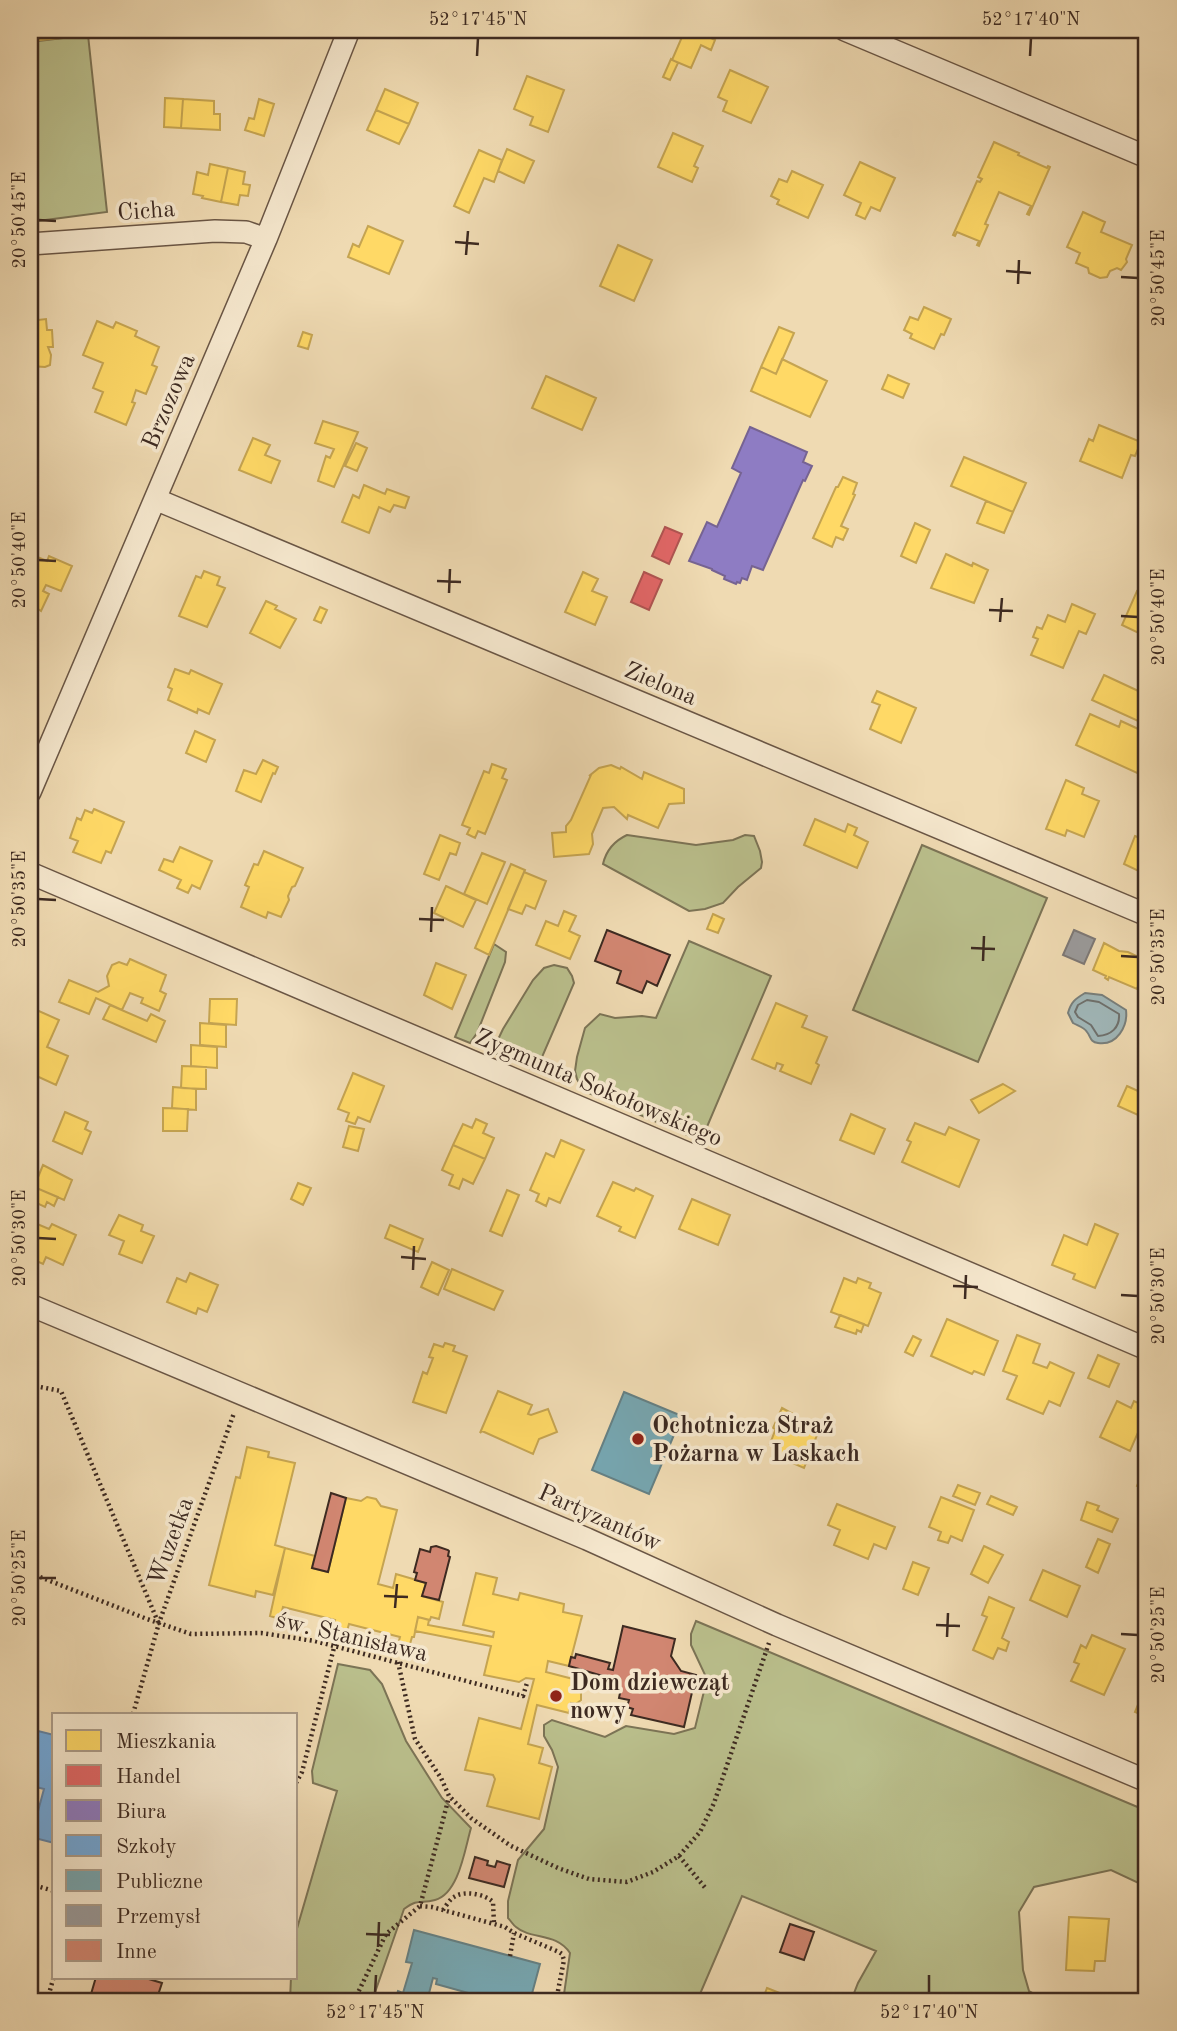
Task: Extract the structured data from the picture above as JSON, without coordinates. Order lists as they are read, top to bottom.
{
  "streets": {
    "street": [
      "Cicha",
      "Brzozowa",
      "Zielona",
      "Zygmunta Sokołowskiego",
      "Partyzantów"
    ],
    "path": ["Wuzetka", "św. Stanisława"]
  },
  "crossings": [
    ["Cicha", "Brzozowa"],
    ["Brzozowa", "Zielona"],
    ["Partyzantów", "Wuzetka"],
    ["Wuzetka", "św. Stanisława"]
  ],
  "places": ["Ochotnicza Straż Pożarna w Laskach", "Dom dziewcząt nowy"],
  "legend": [
    "Mieszkania",
    "Handel",
    "Biura",
    "Szkoły",
    "Publiczne",
    "Przemysł",
    "Inne"
  ],
  "coordinates": [
    "52°17'45\"N",
    "52°17'40\"N",
    "20°50'45\"E",
    "20°50'40\"E",
    "20°50'35\"E",
    "20°50'30\"E",
    "20°50'25\"E"
  ]
}
